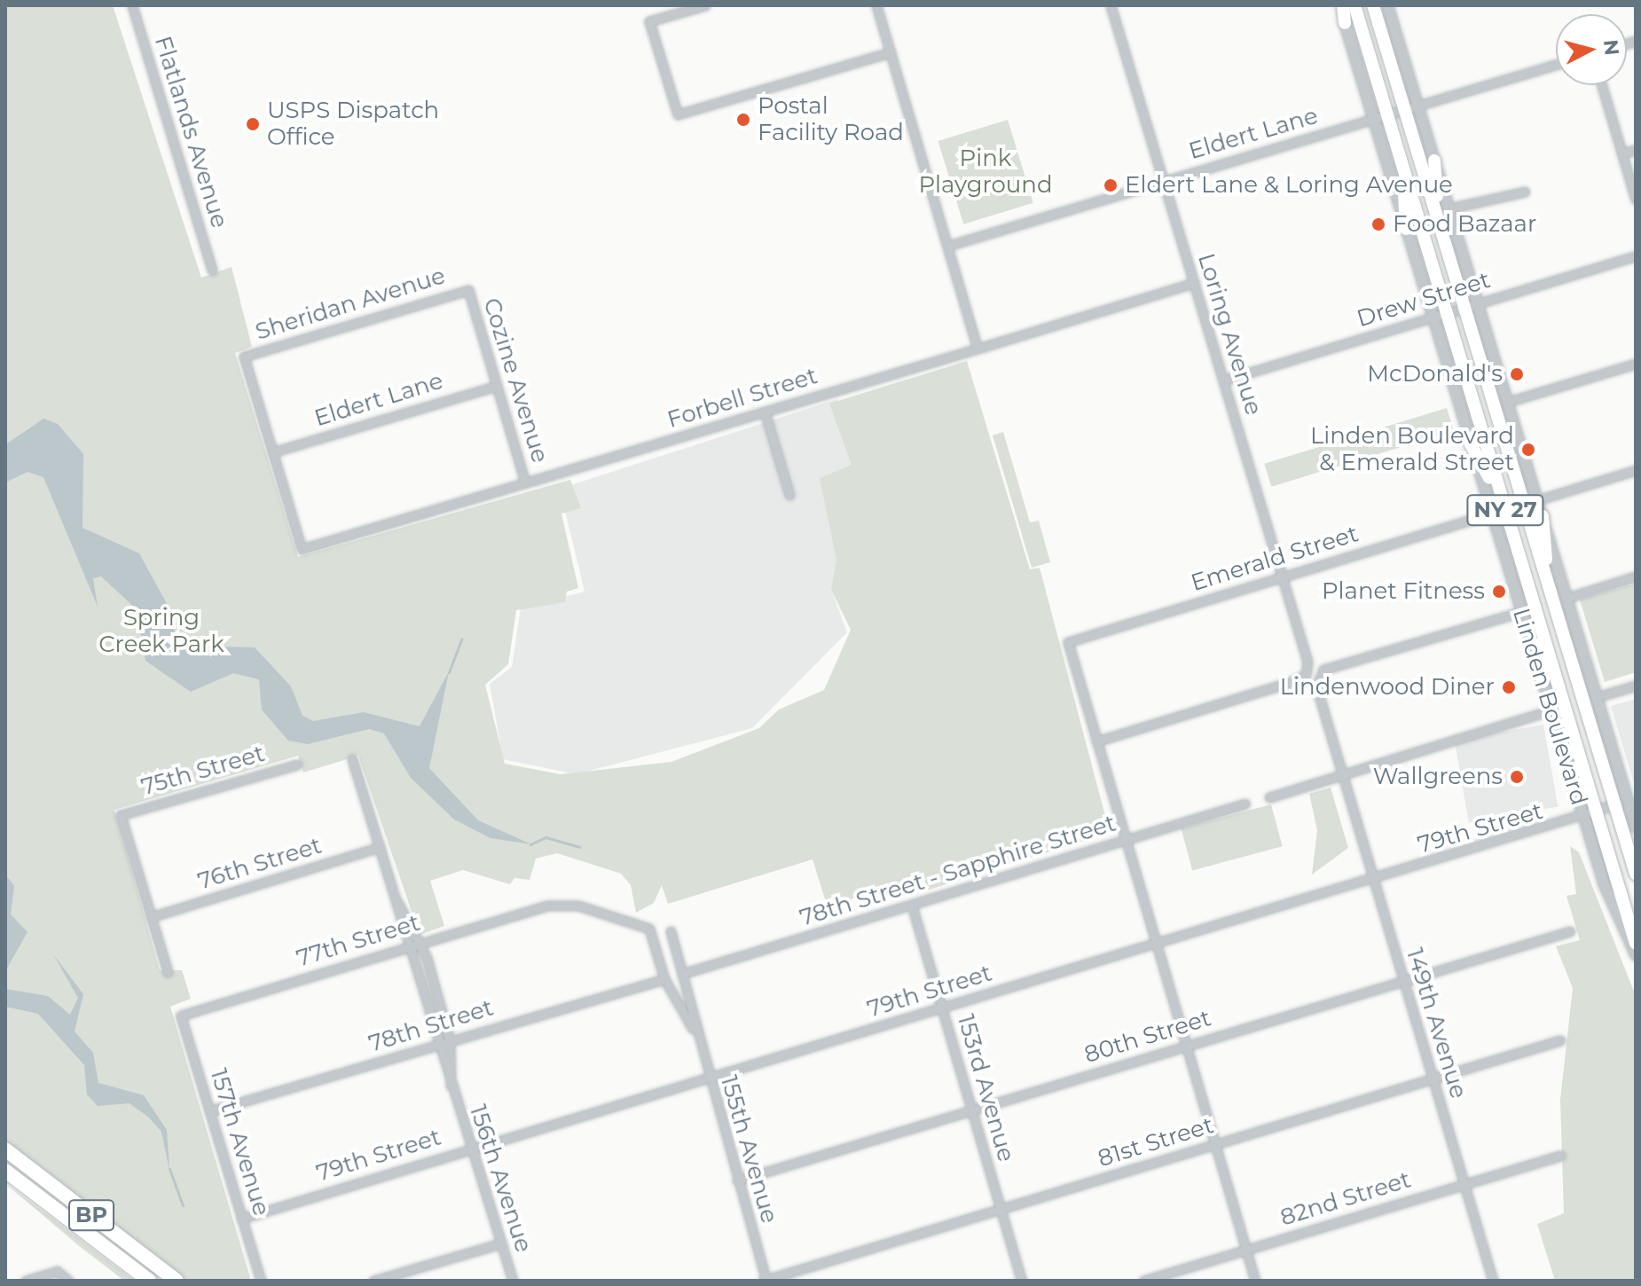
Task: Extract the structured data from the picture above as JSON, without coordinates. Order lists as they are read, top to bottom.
{
  "streets": {
    "highway": ["NY 27", "Linden Boulevard", "BP"],
    "street": [
      "Flatlands Avenue",
      "Eldert Lane",
      "Drew Street",
      "Sheridan Avenue",
      "Loring Avenue",
      "Cozine Avenue",
      "Forbell Street",
      "Emerald Street",
      "75th Street",
      "79th Street",
      "76th Street",
      "78th Street - Sapphire Street",
      "77th Street",
      "149th Avenue",
      "78th Street",
      "80th Street",
      "153rd Avenue",
      "157th Avenue",
      "81st Street",
      "155th Avenue",
      "156th Avenue",
      "82nd Street"
    ]
  },
  "crossings": [
    ["Eldert Lane", "Sheridan Avenue"],
    ["Eldert Lane", "Loring Avenue"],
    ["Eldert Lane", "Cozine Avenue"],
    ["Eldert Lane", "Forbell Street"],
    ["Eldert Lane", "Linden Boulevard"],
    ["Drew Street", "Loring Avenue"],
    ["Drew Street", "Linden Boulevard"],
    ["Sheridan Avenue", "Cozine Avenue"],
    ["Sheridan Avenue", "Forbell Street"],
    ["Loring Avenue", "Forbell Street"],
    ["Loring Avenue", "Emerald Street"],
    ["Cozine Avenue", "Forbell Street"],
    ["Emerald Street", "Linden Boulevard"],
    ["Linden Boulevard", "79th Street"],
    ["75th Street", "76th Street"],
    ["79th Street", "149th Avenue"],
    ["79th Street", "153rd Avenue"],
    ["79th Street", "157th Avenue"],
    ["79th Street", "155th Avenue"],
    ["79th Street", "156th Avenue"],
    ["76th Street", "156th Avenue"],
    ["78th Street - Sapphire Street", "153rd Avenue"],
    ["78th Street - Sapphire Street", "155th Avenue"],
    ["77th Street", "157th Avenue"],
    ["77th Street", "155th Avenue"],
    ["77th Street", "156th Avenue"],
    ["149th Avenue", "80th Street"],
    ["149th Avenue", "81st Street"],
    ["149th Avenue", "82nd Street"],
    ["78th Street", "157th Avenue"],
    ["78th Street", "155th Avenue"],
    ["78th Street", "156th Avenue"],
    ["80th Street", "153rd Avenue"],
    ["80th Street", "155th Avenue"],
    ["153rd Avenue", "81st Street"],
    ["81st Street", "155th Avenue"]
  ],
  "parks": ["Pink Playground", "Spring Creek Park"],
  "places": [
    "Postal Facility Road",
    "USPS Dispatch Office",
    "Eldert Lane & Loring Avenue",
    "Food Bazaar",
    "McDonald's",
    "Linden Boulevard & Emerald Street",
    "Planet Fitness",
    "Lindenwood Diner",
    "Wallgreens"
  ],
  "north": "right"
}
